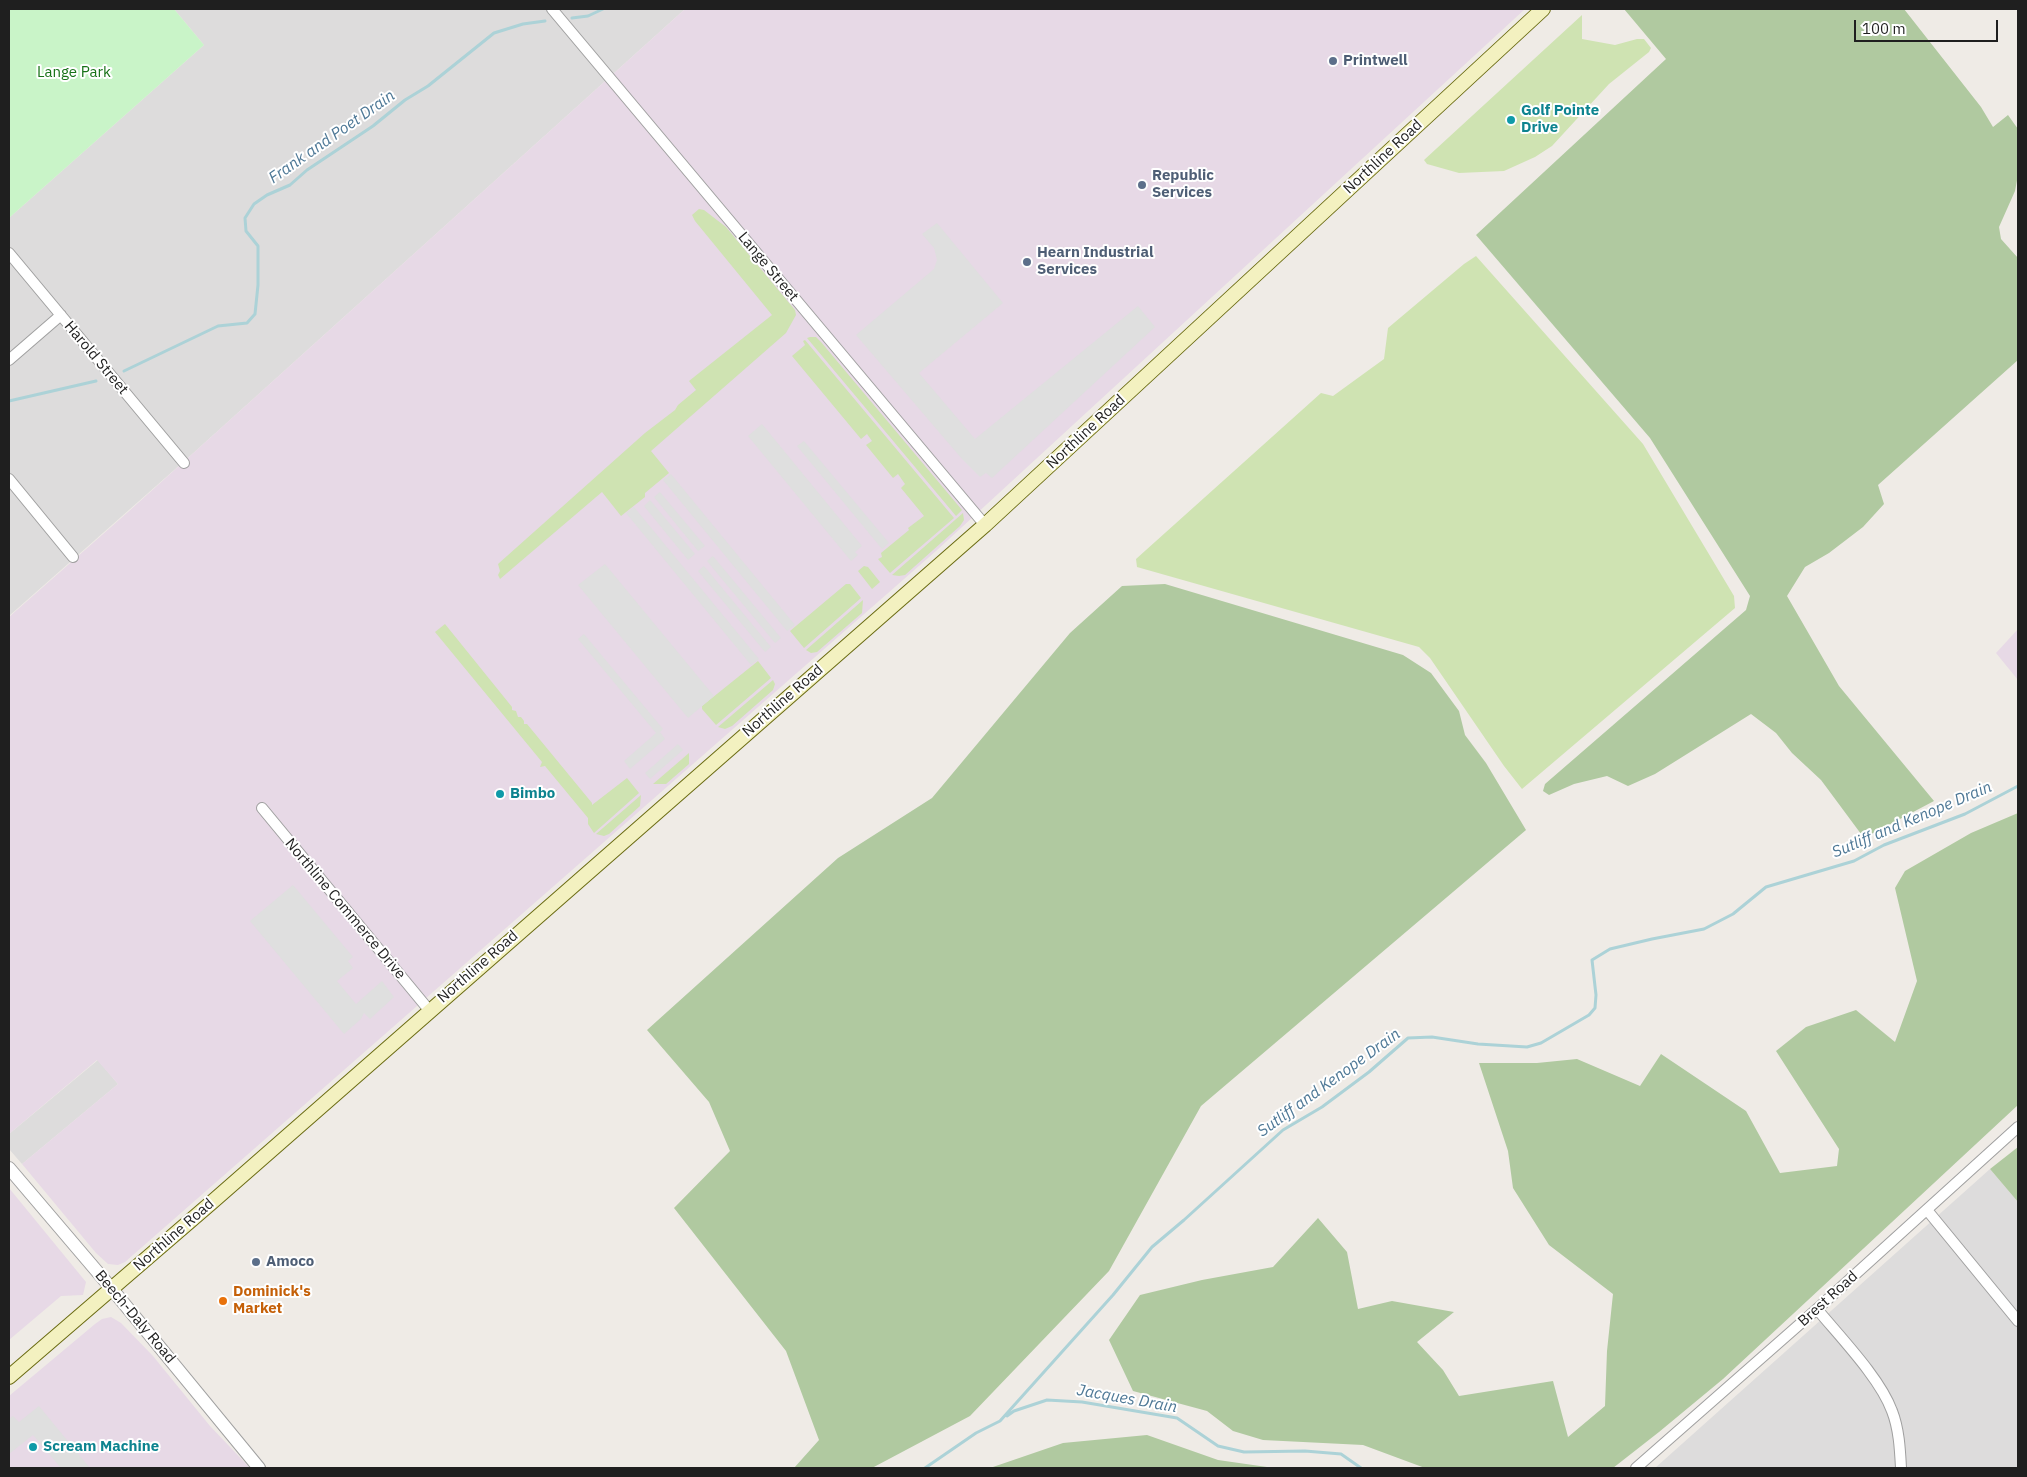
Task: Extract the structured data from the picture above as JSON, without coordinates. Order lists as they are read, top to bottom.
{
  "streets": {
    "main road": ["Northline Road"],
    "street": [
      "Lange Street",
      "Harold Street",
      "Northline Commerce Drive",
      "Brest Road",
      "Beech-Daly Road"
    ]
  },
  "crossings": [
    ["Northline Road", "Lange Street"],
    ["Northline Road", "Northline Commerce Drive"],
    ["Northline Road", "Beech-Daly Road"]
  ],
  "water": ["Frank and Poet Drain", "Sutliff and Kenope Drain", "Jacques Drain"],
  "parks": ["Lange Park"],
  "places": [
    "Printwell",
    "Golf Pointe Drive",
    "Republic Services",
    "Hearn Industrial Services",
    "Bimbo",
    "Amoco",
    "Dominick's Market",
    "Scream Machine"
  ],
  "scale_bar": "100 m"
}
